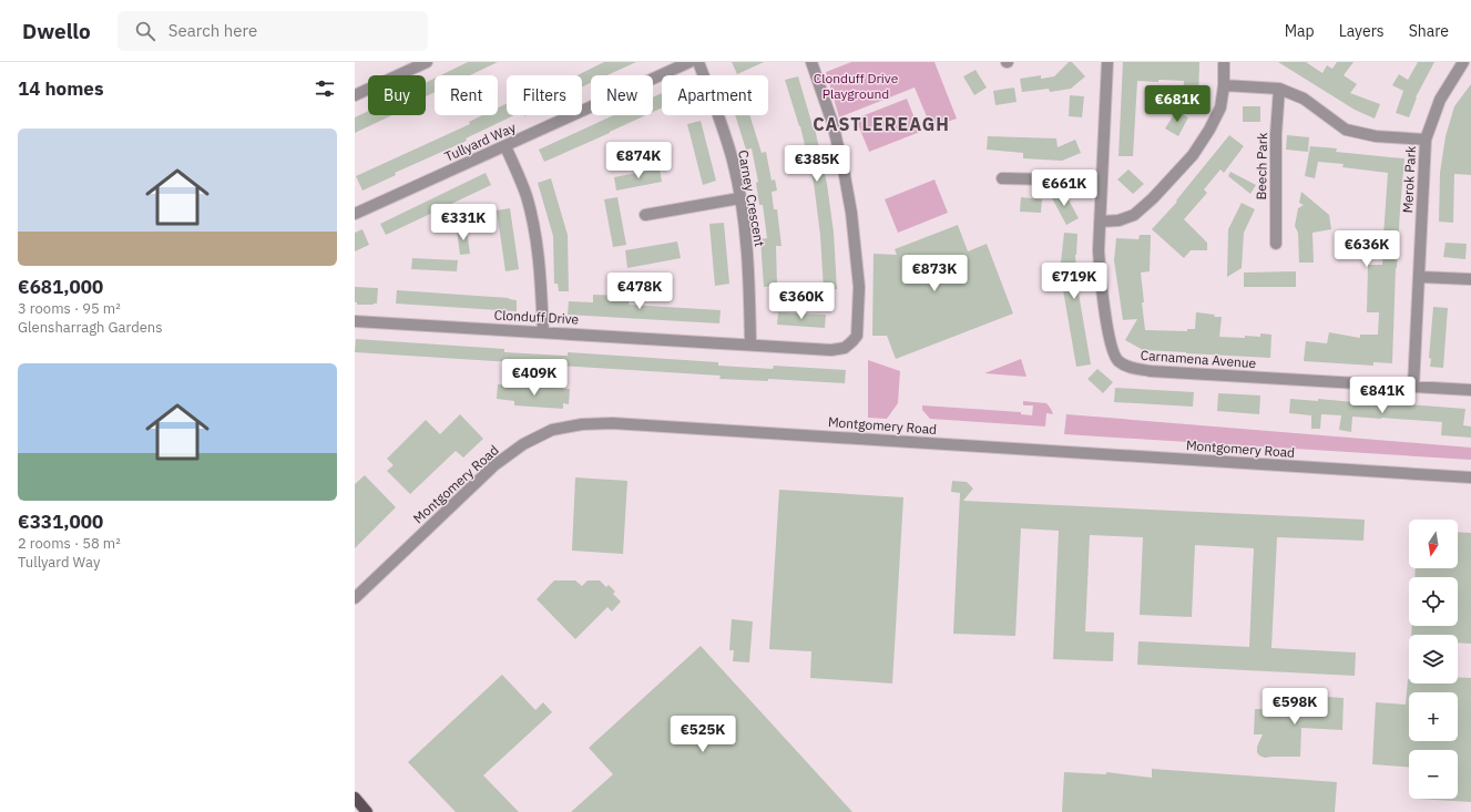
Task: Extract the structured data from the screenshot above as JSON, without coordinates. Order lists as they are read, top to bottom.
{
  "streets": {
    "street": [
      "Tullyard Way",
      "Beech Park",
      "Merok Park",
      "Carney Crescent",
      "Clonduff Drive",
      "Carnamena Avenue",
      "Montgomery Road"
    ]
  },
  "crossings": [
    ["Merok Park", "Carnamena Avenue"],
    ["Carney Crescent", "Clonduff Drive"]
  ],
  "districts": ["CASTLEREAGH"],
  "parks": ["Clonduff Drive Playground"],
  "north": "bottom",
  "page": {
    "header": "Dwello",
    "search": "Search here",
    "nav": ["Map", "Layers", "Share"],
    "heading": "14 homes",
    "chip": [
      "Buy",
      "Rent",
      "Filters",
      "New",
      "Apartment"
    ],
    "price": [
      "€681K",
      "€874K",
      "€385K",
      "€661K",
      "€331K",
      "€636K",
      "€873K",
      "€719K",
      "€478K",
      "€360K",
      "€409K",
      "€841K",
      "€598K",
      "€525K"
    ],
    "list": [
      {
        "name": "€681,000",
        "note": "3 rooms · 95 m² · Glensharragh Gardens"
      },
      {
        "name": "€331,000",
        "note": "2 rooms · 58 m² · Tullyard Way"
      }
    ],
    "map_buttons": ["+", "−"]
  }
}
